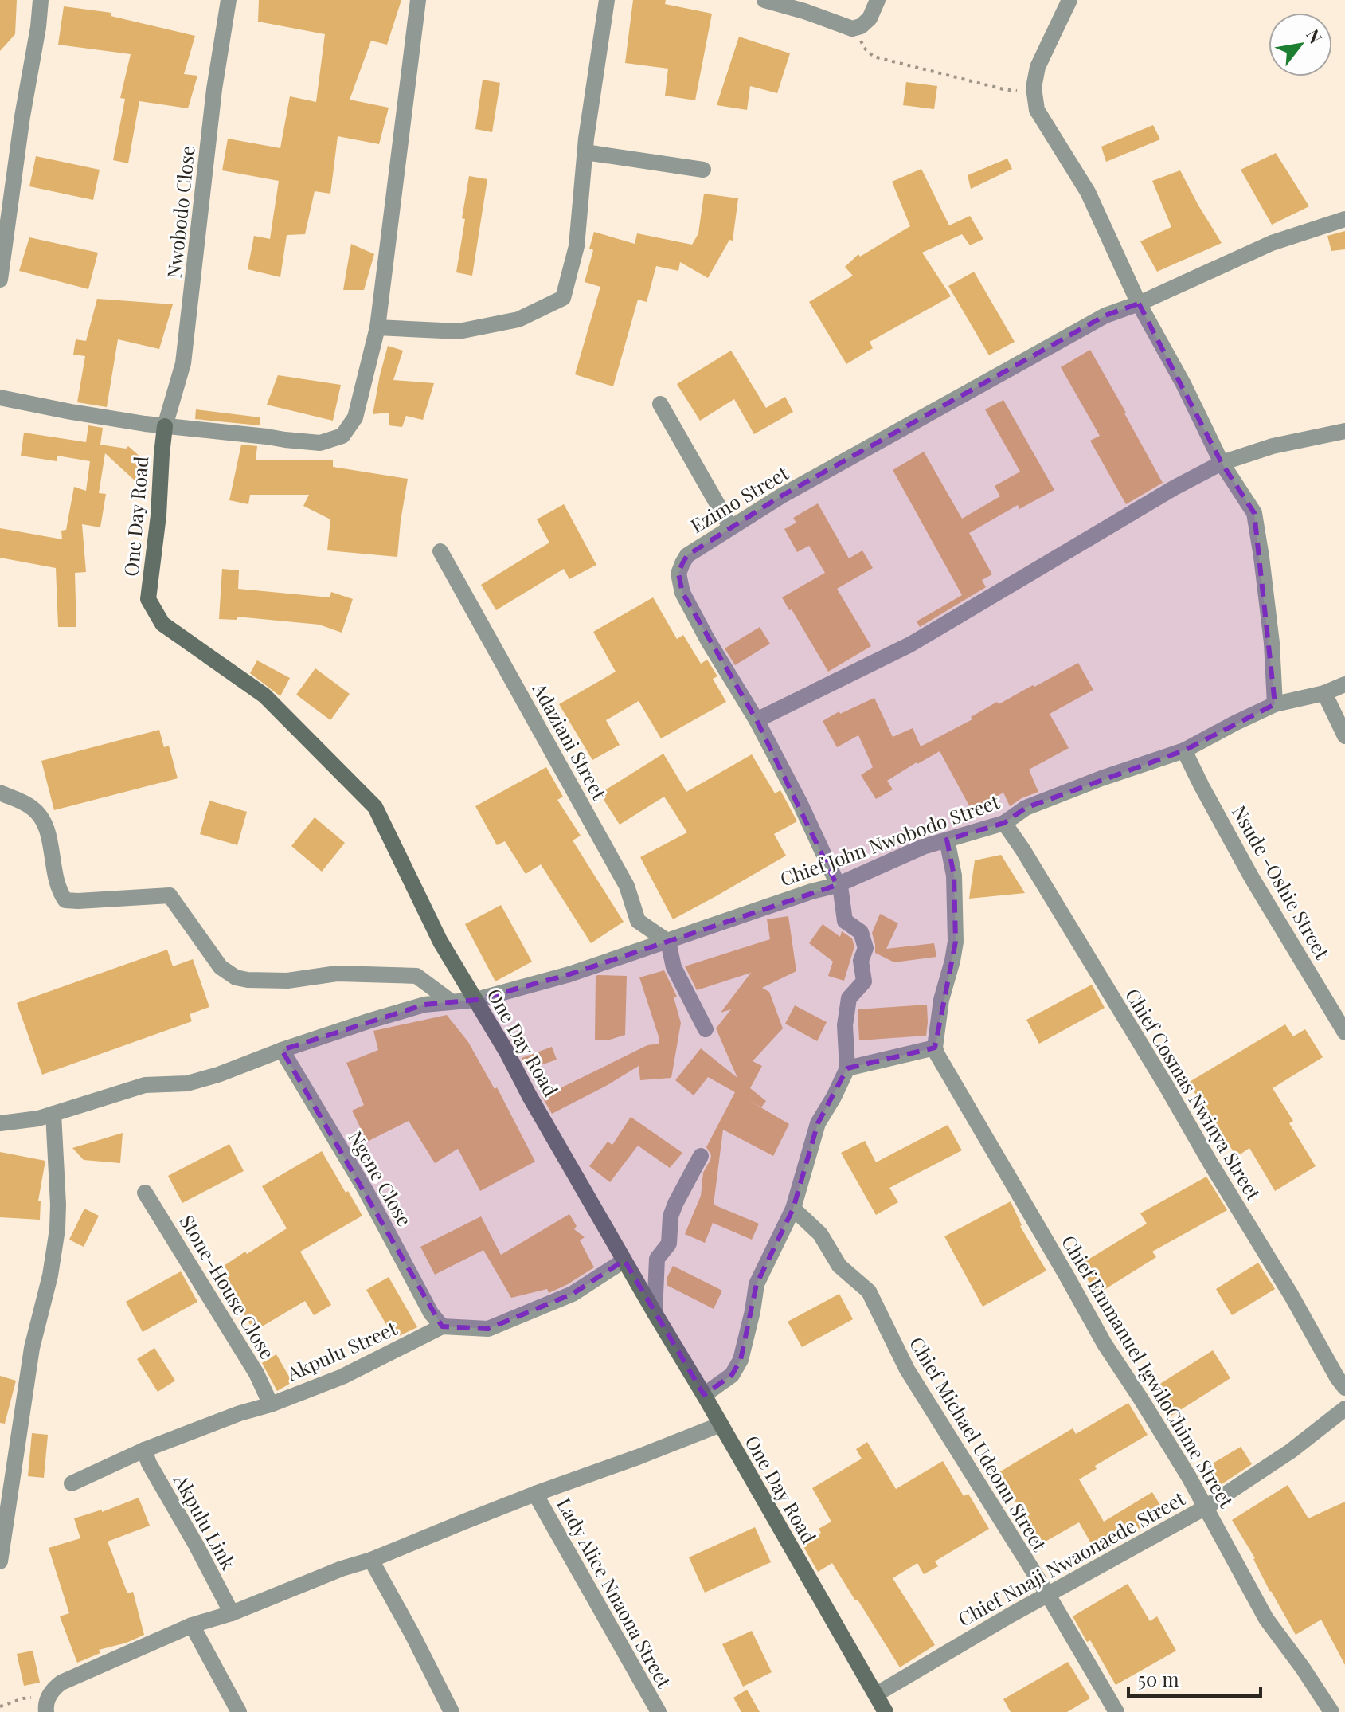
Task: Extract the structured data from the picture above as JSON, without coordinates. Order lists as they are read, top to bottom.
{
  "streets": {
    "main road": ["One Day Road"],
    "street": [
      "Nwobodo Close",
      "Ezimo Street",
      "Adaziani Street",
      "Chief John Nwobodo Street",
      "Nsude -Oshie Street",
      "Chief Cosmas Nwinya Street",
      "Ngene Close",
      "Stone-House Close",
      "Akpulu Street",
      "Chief Emmanuel IgwiloChime Street",
      "Chief Michael Udeonu Street",
      "Akpulu Link",
      "Chief Nnaji Nwaonaede Street",
      "Lady Alice Nnaona Street"
    ]
  },
  "crossings": [
    ["Nwobodo Close", "One Day Road"],
    ["Ezimo Street", "Chief John Nwobodo Street"],
    ["One Day Road", "Chief John Nwobodo Street"],
    ["One Day Road", "Akpulu Street"],
    ["One Day Road", "Chief Nnaji Nwaonaede Street"],
    ["Adaziani Street", "Chief John Nwobodo Street"],
    ["Chief John Nwobodo Street", "Nsude -Oshie Street"],
    ["Chief John Nwobodo Street", "Chief Cosmas Nwinya Street"],
    ["Chief John Nwobodo Street", "Ngene Close"],
    ["Ngene Close", "Akpulu Street"],
    ["Stone-House Close", "Akpulu Street"],
    ["Akpulu Street", "Akpulu Link"],
    ["Chief Emmanuel IgwiloChime Street", "Chief Nnaji Nwaonaede Street"],
    ["Chief Michael Udeonu Street", "Chief Nnaji Nwaonaede Street"]
  ],
  "scale_bar": "50 m",
  "north": "top right"
}
